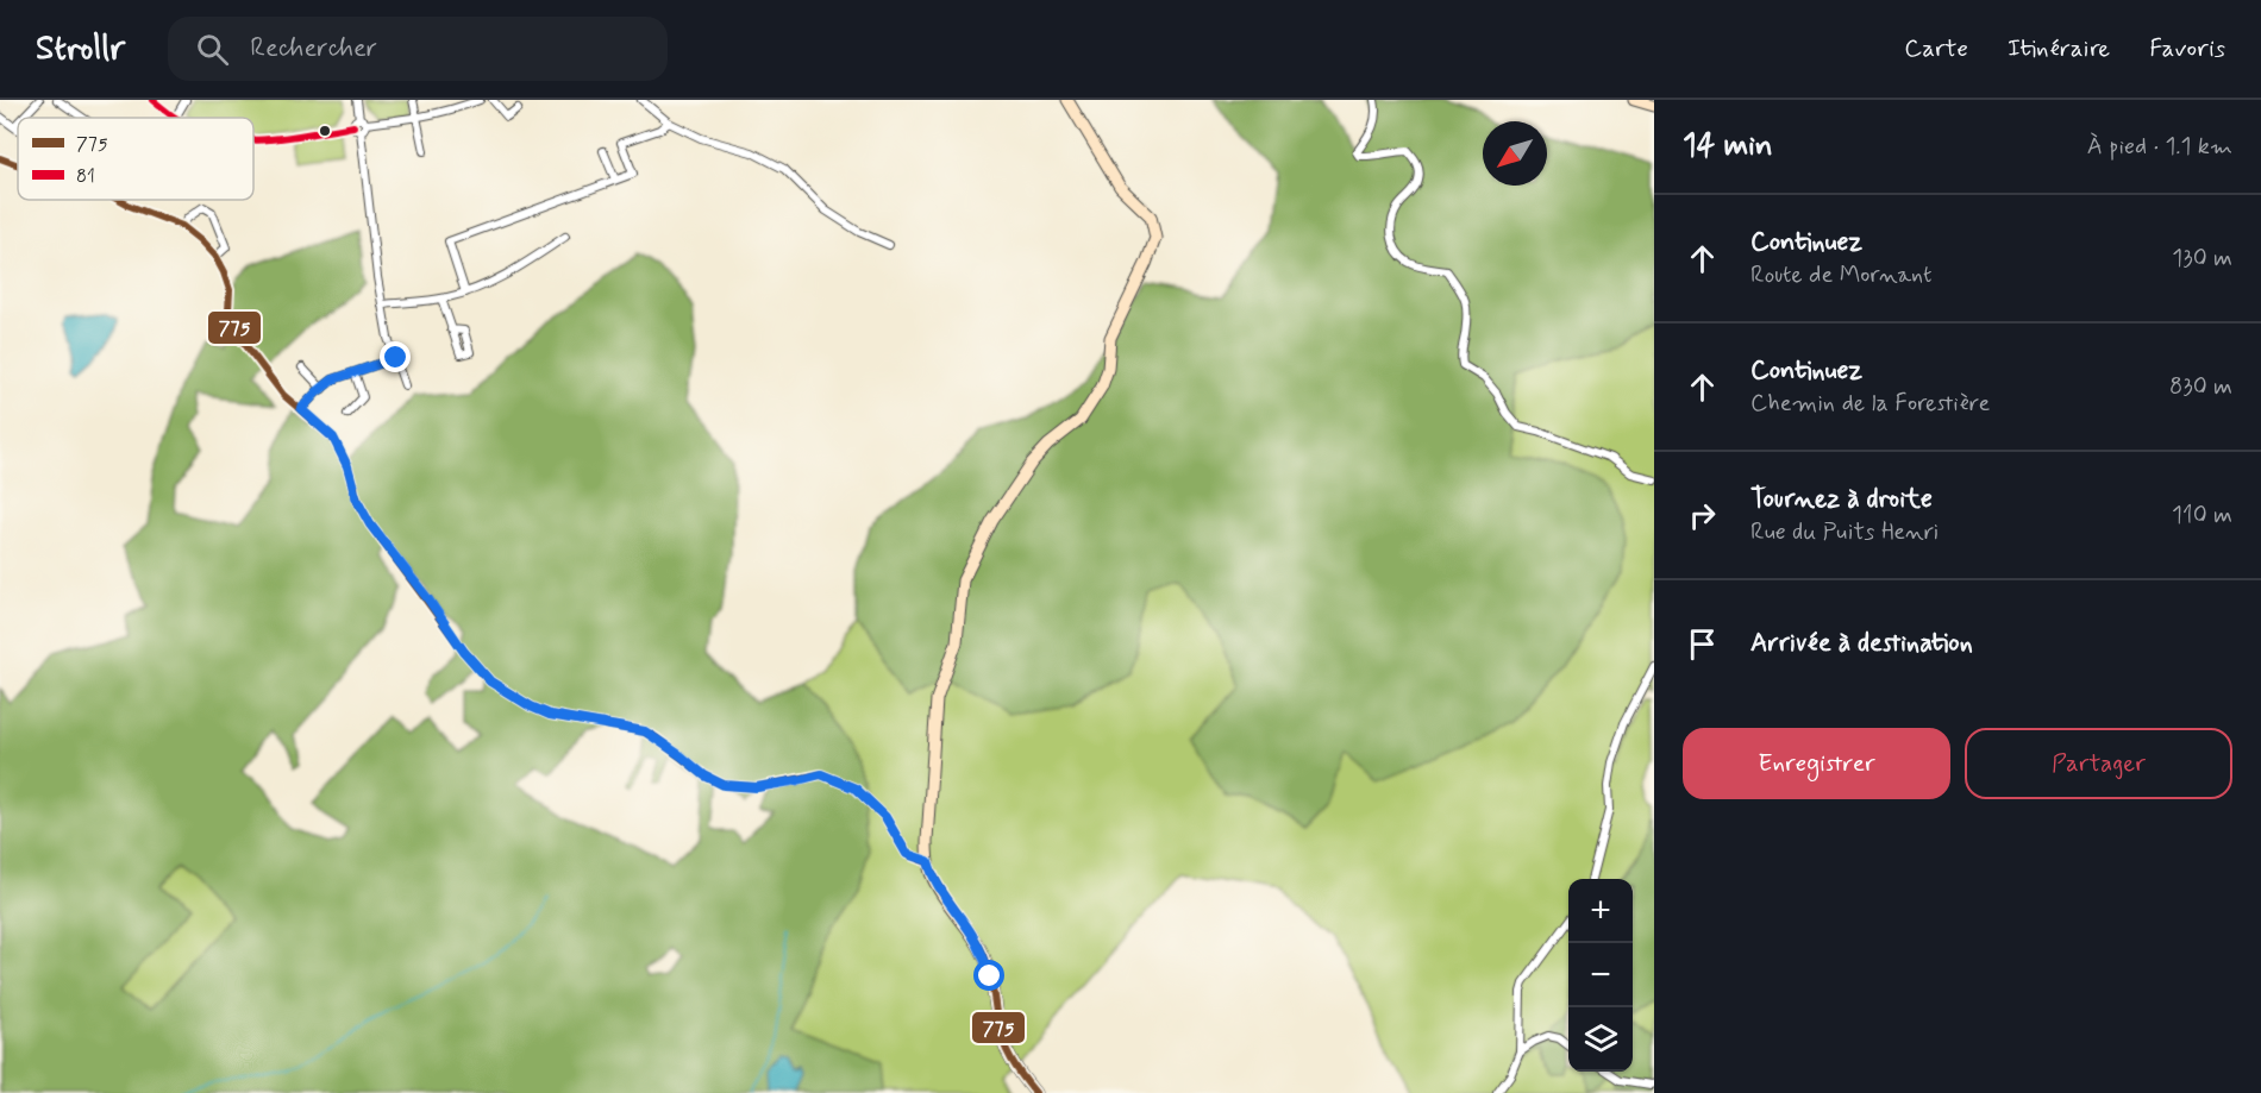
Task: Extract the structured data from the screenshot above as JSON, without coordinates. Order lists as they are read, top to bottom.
{
  "lines": ["transit line 81", "transit line 775"],
  "legend": ["775", "81"],
  "north": "bottom left",
  "page": {
    "header": "Strollr",
    "search": "Rechercher",
    "nav": ["Carte", "Itinéraire", "Favoris"],
    "heading": ["14 min", "À pied · 1.1 km"],
    "list": [
      ["Continuez", "Route de Mornant", "130 m"],
      ["Continuez", "Chemin de la Forestière", "830 m"],
      ["Tournez à droite", "Rue du Puits Henri", "110 m"],
      "Arrivée à destination"
    ],
    "buttons": ["Enregistrer", "Partager"],
    "map_buttons": ["+", "−"]
  }
}
